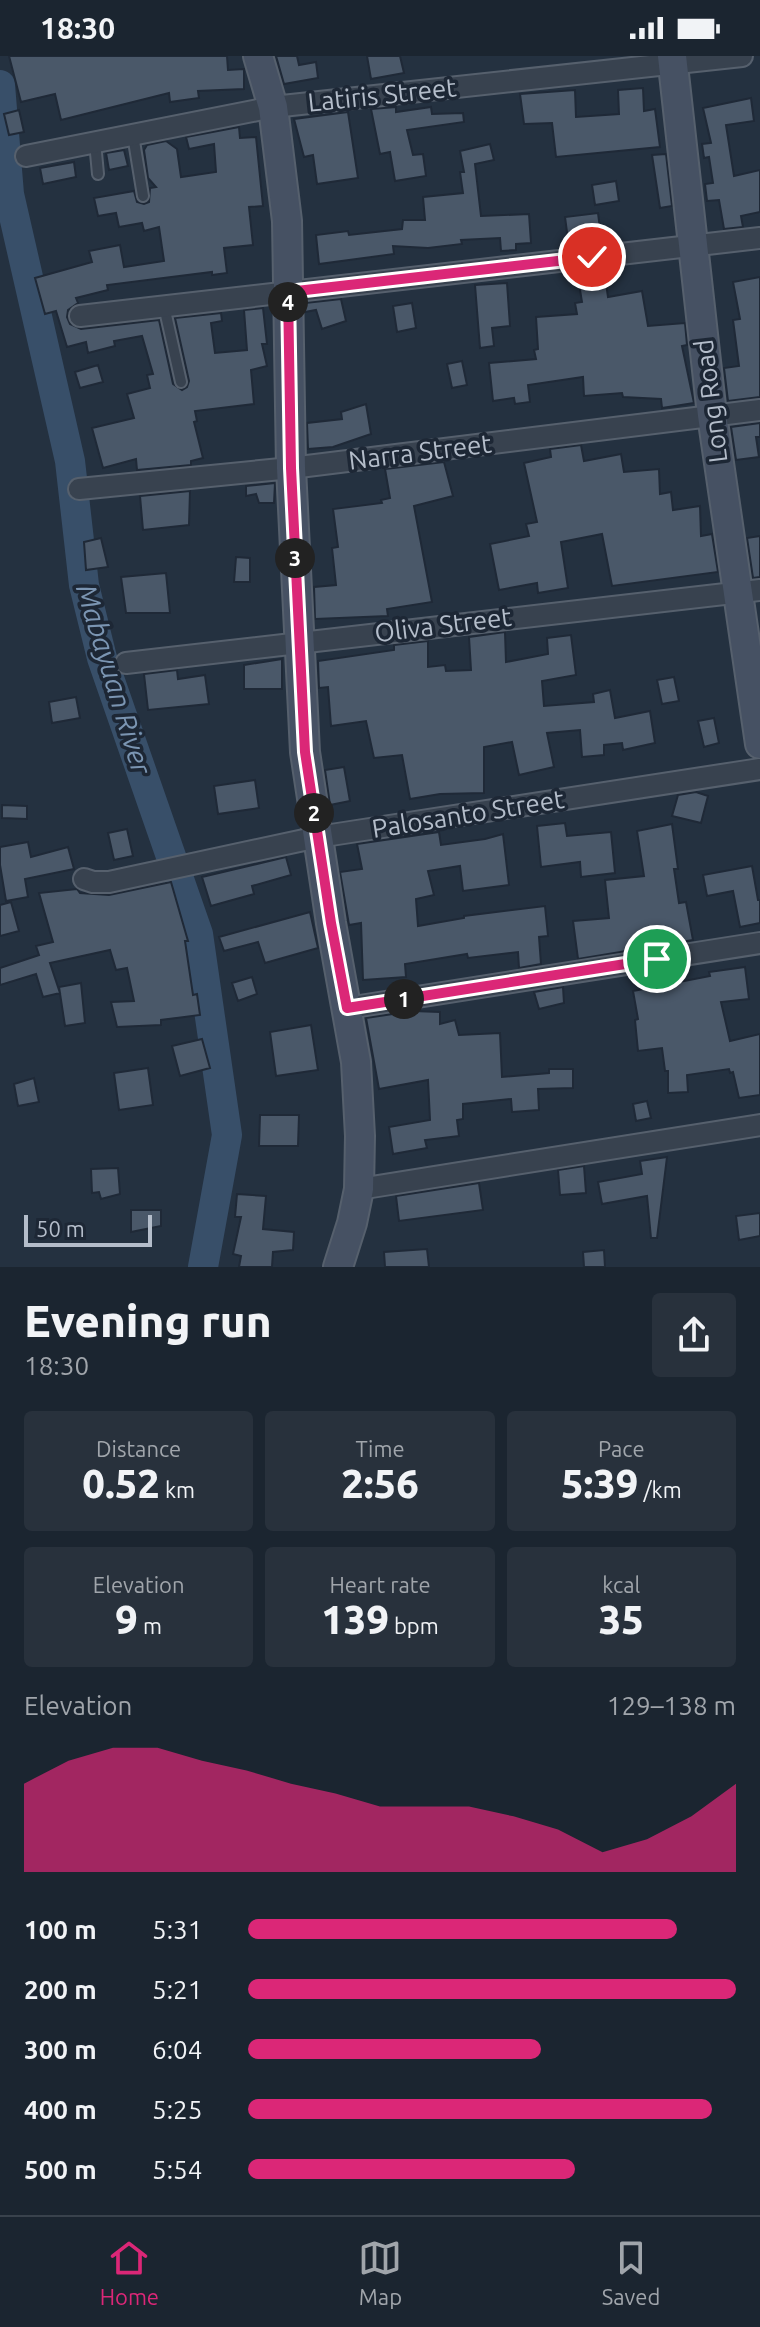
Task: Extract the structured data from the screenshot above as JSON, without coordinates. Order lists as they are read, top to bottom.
{
  "streets": {
    "street": [
      "Latiris Street",
      "Long Road",
      "Narra Street",
      "Oliva Street",
      "Palosanto Street"
    ]
  },
  "crossings": [
    ["Latiris Street", "Long Road"],
    ["Long Road", "Narra Street"],
    ["Long Road", "Oliva Street"]
  ],
  "water": ["Mabayuan River"],
  "scale_bar": "50 m",
  "page": {
    "status": "18:30",
    "pins": [
      "4",
      "3",
      "2",
      "1"
    ],
    "scale": "50 m",
    "heading": ["Evening run", "18:30"],
    "stats": [
      ["Distance", "0.52 km"],
      ["Time", "2:56"],
      ["Pace", "5:39 /km"],
      ["Elevation", "9 m"],
      ["Heart rate", "139 bpm"],
      ["kcal", "35"]
    ],
    "chart": ["Elevation", "129–138 m"],
    "list": [
      {
        "name": "100 m",
        "note": "5:31"
      },
      {
        "name": "200 m",
        "note": "5:21"
      },
      {
        "name": "300 m",
        "note": "6:04"
      },
      {
        "name": "400 m",
        "note": "5:25"
      },
      {
        "name": "500 m",
        "note": "5:54"
      }
    ],
    "tabs": ["Home", "Map", "Saved"]
  }
}
